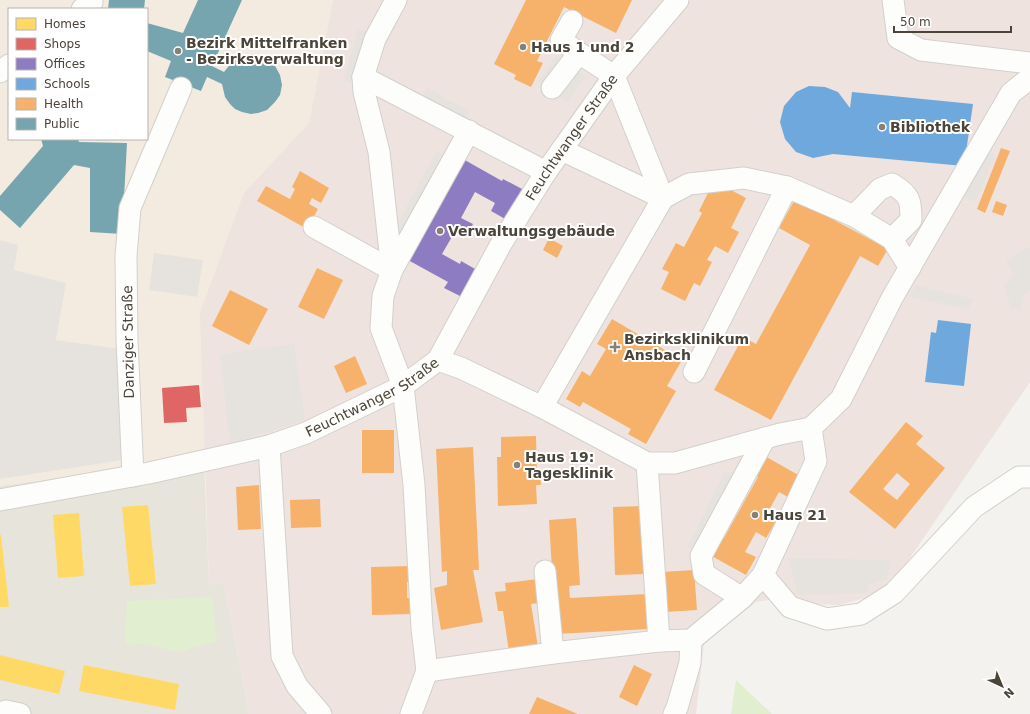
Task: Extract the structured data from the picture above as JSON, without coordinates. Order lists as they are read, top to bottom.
{
  "streets": {
    "street": ["Feuchtwanger Straße", "Danziger Straße"]
  },
  "crossings": [
    ["Feuchtwanger Straße", "Danziger Straße"]
  ],
  "places": {
    "other": [
      "Haus 1 und 2",
      "Bezirk Mittelfranken - Bezirksverwaltung",
      "Bibliothek",
      "Verwaltungsgebäude",
      "Haus 19: Tagesklinik",
      "Haus 21"
    ],
    "health": ["Bezirksklinikum Ansbach"]
  },
  "legend": [
    "Homes",
    "Shops",
    "Offices",
    "Schools",
    "Health",
    "Public"
  ],
  "scale_bar": "50 m",
  "north": "bottom right"
}
